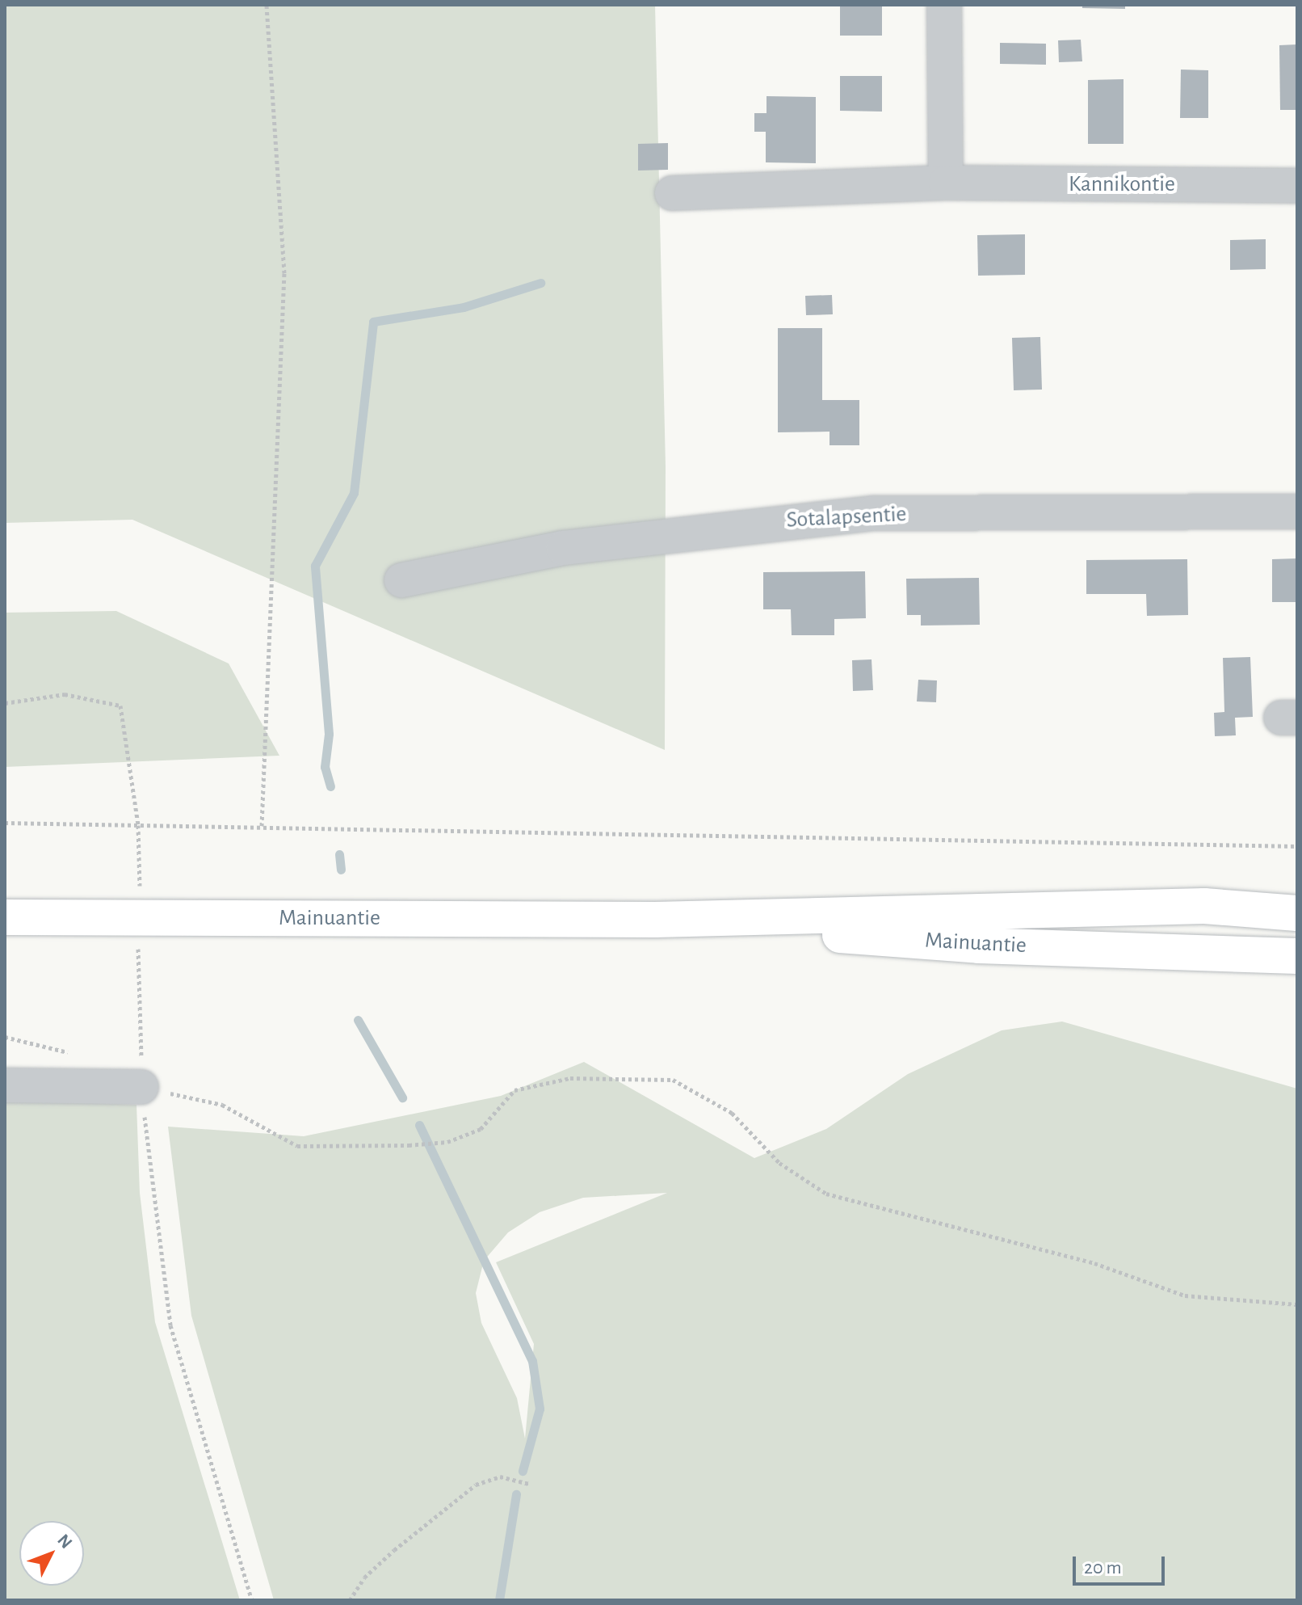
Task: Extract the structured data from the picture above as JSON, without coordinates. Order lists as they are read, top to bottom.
{
  "streets": {
    "highway": ["Mainuantie"],
    "street": ["Kannikontie", "Sotalapsentie"]
  },
  "scale_bar": "20 m",
  "north": "top right"
}
